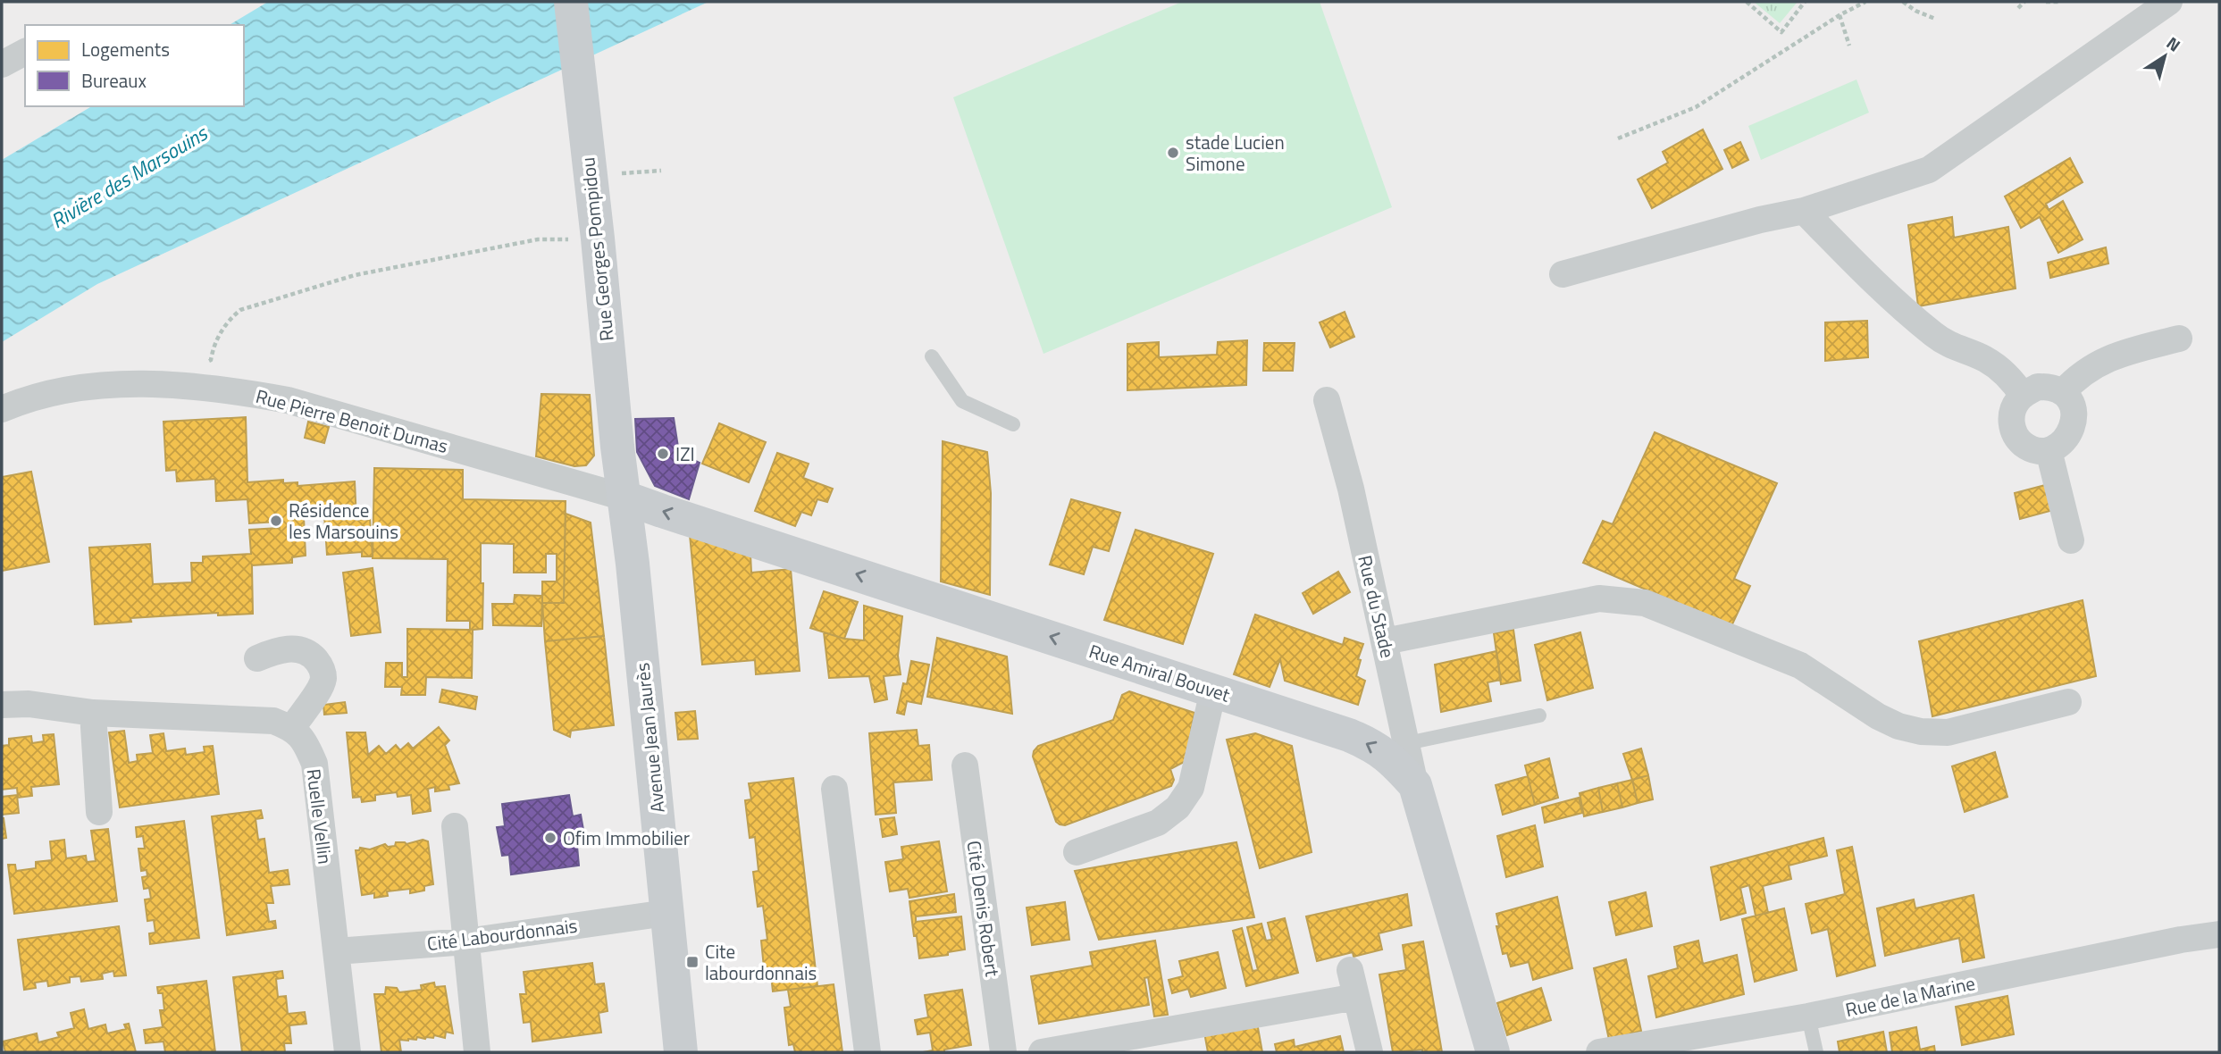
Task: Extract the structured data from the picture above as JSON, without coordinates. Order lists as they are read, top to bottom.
{
  "streets": {
    "main road": ["Rue Georges Pompidou", "Rue Amiral Bouvet", "Avenue Jean Jaurès"],
    "street": [
      "Rue Pierre Benoit Dumas",
      "Rue du Stade",
      "Ruelle Vellin",
      "Cité Denis Robert",
      "Cité Labourdonnais",
      "Rue de la Marine"
    ]
  },
  "crossings": [
    ["Rue Georges Pompidou", "Rue Pierre Benoit Dumas"],
    ["Rue Georges Pompidou", "Rue Amiral Bouvet"],
    ["Rue Georges Pompidou", "Avenue Jean Jaurès"],
    ["Rue Pierre Benoit Dumas", "Rue Amiral Bouvet"],
    ["Rue Pierre Benoit Dumas", "Avenue Jean Jaurès"],
    ["Rue du Stade", "Rue Amiral Bouvet"],
    ["Rue Amiral Bouvet", "Avenue Jean Jaurès"],
    ["Avenue Jean Jaurès", "Cité Labourdonnais"],
    ["Ruelle Vellin", "Cité Labourdonnais"]
  ],
  "one_way": ["Rue Amiral Bouvet"],
  "water": ["Rivière des Marsouins"],
  "places": {
    "other": [
      "stade Lucien Simone",
      "IZI",
      "Résidence les Marsouins",
      "Ofim Immobilier"
    ],
    "transit": ["Cite labourdonnais"]
  },
  "legend": ["Logements", "Bureaux"],
  "north": "top right"
}
